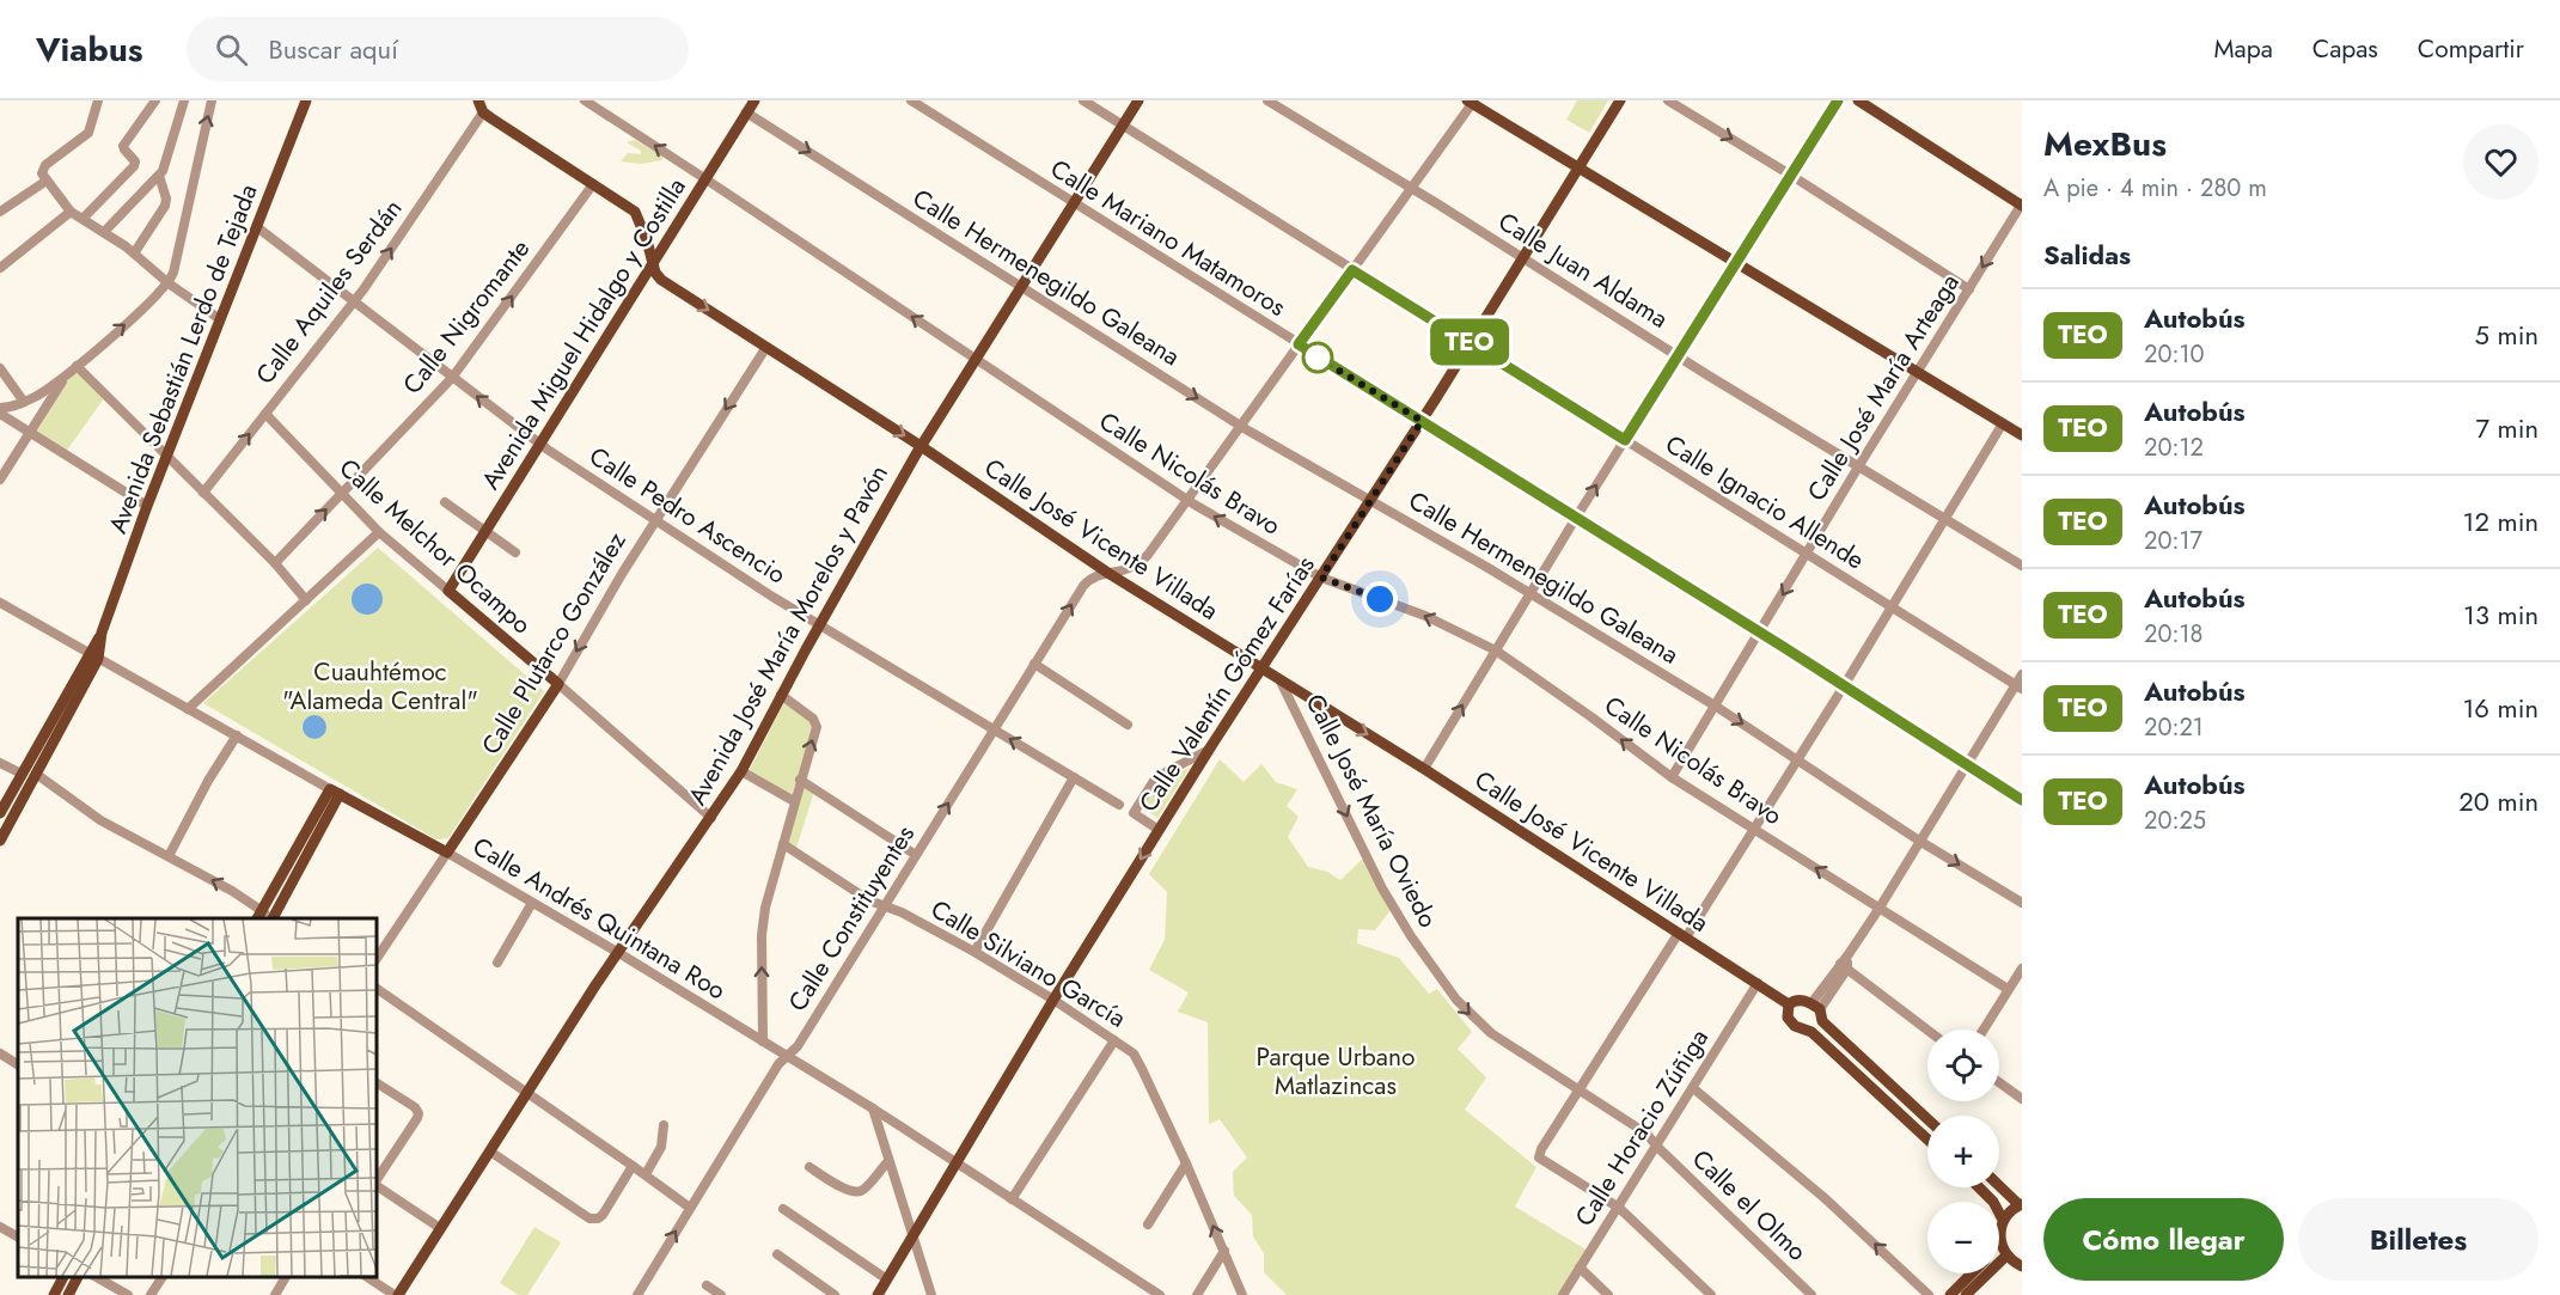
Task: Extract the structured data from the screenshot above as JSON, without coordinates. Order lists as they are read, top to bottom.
{
  "streets": {
    "main road": [
      "Avenida Miguel Hidalgo y Costilla",
      "Avenida Sebastián Lerdo de Tejada",
      "Calle José Vicente Villada",
      "Calle Melchor Ocampo",
      "Avenida José María Morelos y Pavón",
      "Calle Plutarco González",
      "Calle Valentín Gómez Farías",
      "Calle Andrés Quintana Roo"
    ],
    "street": [
      "Calle Mariano Matamoros",
      "Calle Juan Aldama",
      "Calle Hermenegildo Galeana",
      "Calle Aquiles Serdán",
      "Calle Nigromante",
      "Calle José María Arteaga",
      "Calle Nicolás Bravo",
      "Calle Ignacio Allende",
      "Calle Pedro Ascencio",
      "Calle José María Oviedo",
      "Calle Constituyentes",
      "Calle Silviano García",
      "Calle Horacio Zúñiga",
      "Calle el Olmo"
    ]
  },
  "crossings": [
    ["Calle Mariano Matamoros", "Calle José María Arteaga"],
    ["Calle Mariano Matamoros", "Avenida José María Morelos y Pavón"],
    ["Calle Mariano Matamoros", "Calle Valentín Gómez Farías"],
    ["Calle Mariano Matamoros", "Calle Constituyentes"],
    ["Calle Juan Aldama", "Calle José María Arteaga"],
    ["Calle Juan Aldama", "Calle Valentín Gómez Farías"],
    ["Calle Juan Aldama", "Calle Constituyentes"],
    ["Calle Hermenegildo Galeana", "Avenida Miguel Hidalgo y Costilla"],
    ["Calle Hermenegildo Galeana", "Calle José María Arteaga"],
    ["Calle Hermenegildo Galeana", "Avenida José María Morelos y Pavón"],
    ["Calle Hermenegildo Galeana", "Calle Valentín Gómez Farías"],
    ["Calle Hermenegildo Galeana", "Calle Constituyentes"],
    ["Calle Aquiles Serdán", "Calle Pedro Ascencio"],
    ["Calle Aquiles Serdán", "Calle Melchor Ocampo"],
    ["Calle Nigromante", "Calle Pedro Ascencio"],
    ["Calle Nigromante", "Calle Melchor Ocampo"],
    ["Avenida Miguel Hidalgo y Costilla", "Calle Nicolás Bravo"],
    ["Avenida Miguel Hidalgo y Costilla", "Calle Pedro Ascencio"],
    ["Avenida Miguel Hidalgo y Costilla", "Calle José Vicente Villada"],
    ["Avenida Miguel Hidalgo y Costilla", "Calle Melchor Ocampo"],
    ["Avenida Sebastián Lerdo de Tejada", "Calle Pedro Ascencio"],
    ["Avenida Sebastián Lerdo de Tejada", "Calle Andrés Quintana Roo"],
    ["Calle José María Arteaga", "Calle Nicolás Bravo"],
    ["Calle José María Arteaga", "Calle Ignacio Allende"],
    ["Calle Nicolás Bravo", "Avenida José María Morelos y Pavón"],
    ["Calle Nicolás Bravo", "Calle Valentín Gómez Farías"],
    ["Calle Nicolás Bravo", "Calle Constituyentes"],
    ["Calle Ignacio Allende", "Avenida José María Morelos y Pavón"],
    ["Calle Ignacio Allende", "Calle Valentín Gómez Farías"],
    ["Calle Ignacio Allende", "Calle Constituyentes"],
    ["Calle Pedro Ascencio", "Avenida José María Morelos y Pavón"],
    ["Calle Pedro Ascencio", "Calle Plutarco González"],
    ["Calle Pedro Ascencio", "Calle Constituyentes"],
    ["Calle José Vicente Villada", "Avenida José María Morelos y Pavón"],
    ["Calle José Vicente Villada", "Calle Plutarco González"],
    ["Calle José Vicente Villada", "Calle Valentín Gómez Farías"],
    ["Calle José Vicente Villada", "Calle José María Oviedo"],
    ["Calle José Vicente Villada", "Calle Constituyentes"],
    ["Calle José Vicente Villada", "Calle Horacio Zúñiga"],
    ["Calle Melchor Ocampo", "Avenida José María Morelos y Pavón"],
    ["Calle Melchor Ocampo", "Calle Plutarco González"],
    ["Avenida José María Morelos y Pavón", "Calle Andrés Quintana Roo"],
    ["Calle Plutarco González", "Calle Andrés Quintana Roo"],
    ["Calle Valentín Gómez Farías", "Calle Andrés Quintana Roo"],
    ["Calle Valentín Gómez Farías", "Calle Silviano García"],
    ["Calle José María Oviedo", "Calle Horacio Zúñiga"],
    ["Calle José María Oviedo", "Calle el Olmo"],
    ["Calle Andrés Quintana Roo", "Calle Constituyentes"],
    ["Calle Constituyentes", "Calle Silviano García"],
    ["Calle Horacio Zúñiga", "Calle el Olmo"]
  ],
  "one_way": [
    "Calle Hermenegildo Galeana",
    "Calle Aquiles Serdán",
    "Calle Nigromante",
    "Calle Nicolás Bravo",
    "Calle José Vicente Villada",
    "Calle Plutarco González",
    "Calle José María Oviedo"
  ],
  "parks": ["Cuauhtémoc \"Alameda Central\"", "Parque Urbano Matlazincas"],
  "lines": ["bus line TEO"],
  "page": {
    "header": "Viabus",
    "search": "Buscar aquí",
    "nav": ["Mapa", "Capas", "Compartir"],
    "on_map": "TEO",
    "heading": [
      ["MexBus", "A pie · 4 min · 280 m"],
      "Salidas"
    ],
    "list": [
      {
        "mark": "TEO",
        "name": "Autobús",
        "note": "20:10",
        "value": "5 min"
      },
      {
        "mark": "TEO",
        "name": "Autobús",
        "note": "20:12",
        "value": "7 min"
      },
      {
        "mark": "TEO",
        "name": "Autobús",
        "note": "20:17",
        "value": "12 min"
      },
      {
        "mark": "TEO",
        "name": "Autobús",
        "note": "20:18",
        "value": "13 min"
      },
      {
        "mark": "TEO",
        "name": "Autobús",
        "note": "20:21",
        "value": "16 min"
      },
      {
        "mark": "TEO",
        "name": "Autobús",
        "note": "20:25",
        "value": "20 min"
      }
    ],
    "map_buttons": ["+", "−"],
    "buttons": ["Cómo llegar", "Billetes"]
  }
}
